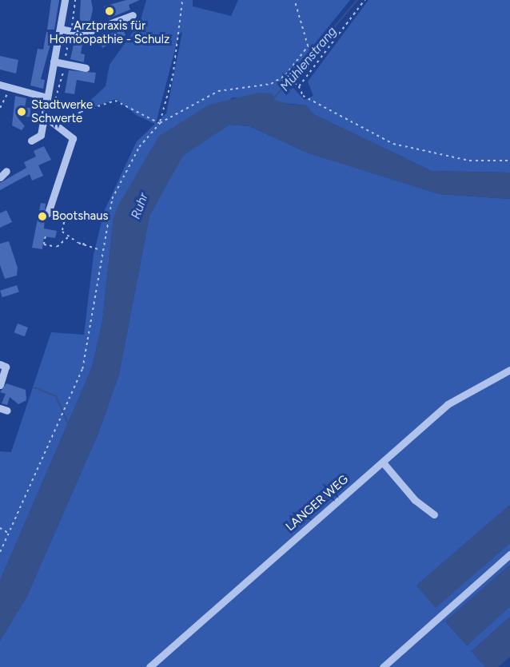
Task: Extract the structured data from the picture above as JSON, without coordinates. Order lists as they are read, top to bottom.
{
  "streets": {
    "street": ["LANGER WEG"]
  },
  "water": ["Mühlenstrang", "Ruhr"],
  "places": ["Arztpraxis für Homöopathie - Schulz", "Stadtwerke Schwerte", "Bootshaus"]
}
